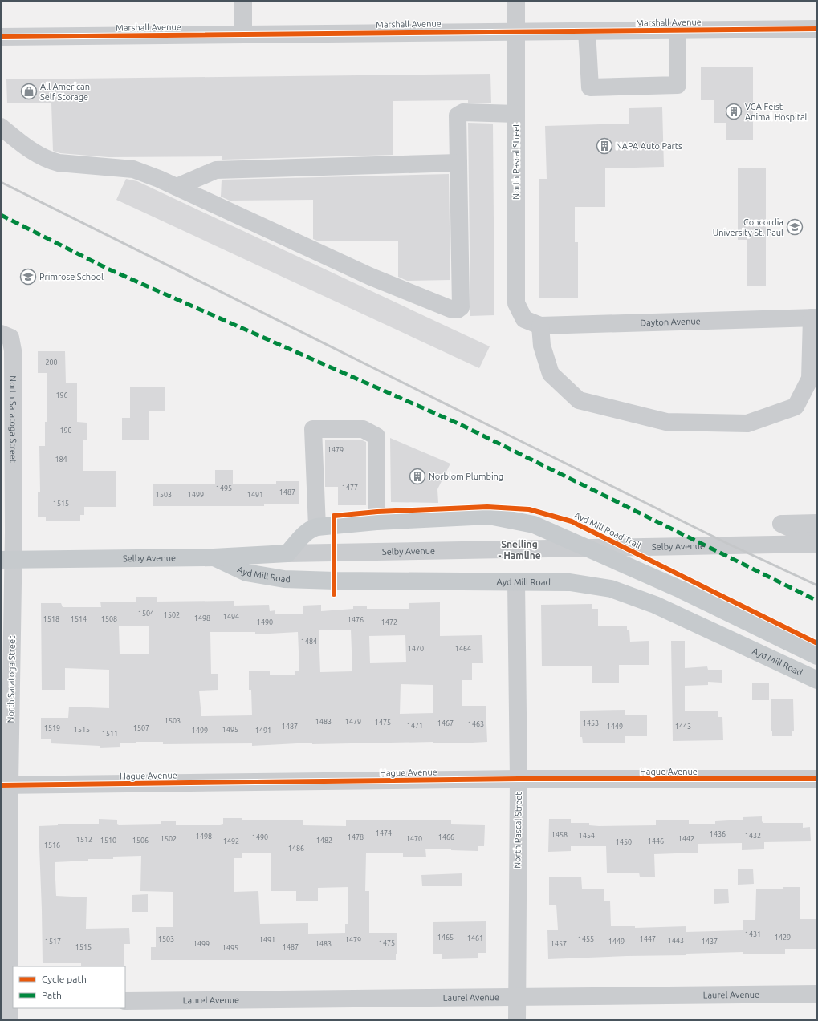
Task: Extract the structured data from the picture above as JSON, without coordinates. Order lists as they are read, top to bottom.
{
  "streets": {
    "main road": ["Selby Avenue", "Ayd Mill Road"],
    "street": [
      "Marshall Avenue",
      "North Pascal Street",
      "Dayton Avenue",
      "North Saratoga Street",
      "Hague Avenue",
      "Laurel Avenue"
    ],
    "cycle path": ["Ayd Mill Road Trail"]
  },
  "crossings": [
    ["Marshall Avenue", "North Pascal Street"],
    ["North Pascal Street", "Dayton Avenue"],
    ["North Pascal Street", "Ayd Mill Road"],
    ["North Pascal Street", "Hague Avenue"],
    ["North Pascal Street", "Laurel Avenue"],
    ["North Saratoga Street", "Selby Avenue"],
    ["North Saratoga Street", "Hague Avenue"],
    ["Selby Avenue", "Ayd Mill Road"]
  ],
  "districts": ["Snelling - Hamline"],
  "places": {
    "shop": ["All American Self Storage"],
    "building": ["VCA Feist Animal Hospital", "NAPA Auto Parts", "Norblom Plumbing"],
    "school or university": ["Concordia University St. Paul", "Primrose School"]
  },
  "house_numbers": [
    "200",
    "196",
    "190",
    "1479",
    "184",
    "1477",
    "1495",
    "1487",
    "1503",
    "1499",
    "1491",
    "1515",
    "1504",
    "1502",
    "1494",
    "1498",
    "1518",
    "1514",
    "1508",
    "1476",
    "1490",
    "1472",
    "1484",
    "1470",
    "1464",
    "1503",
    "1483",
    "1479",
    "1475",
    "1467",
    "1453",
    "1463",
    "1471",
    "1487",
    "1449",
    "1443",
    "1519",
    "1507",
    "1515",
    "1495",
    "1499",
    "1491",
    "1511",
    "1474",
    "1436",
    "1458",
    "1454",
    "1432",
    "1498",
    "1490",
    "1478",
    "1466",
    "1502",
    "1470",
    "1442",
    "1512",
    "1510",
    "1506",
    "1482",
    "1492",
    "1446",
    "1450",
    "1516",
    "1486",
    "1431",
    "1465",
    "1429",
    "1461",
    "1503",
    "1455",
    "1447",
    "1491",
    "1479",
    "1443",
    "1517",
    "1449",
    "1437",
    "1475",
    "1499",
    "1483",
    "1457",
    "1515",
    "1487",
    "1495"
  ],
  "legend": ["Cycle path", "Path"]
}
